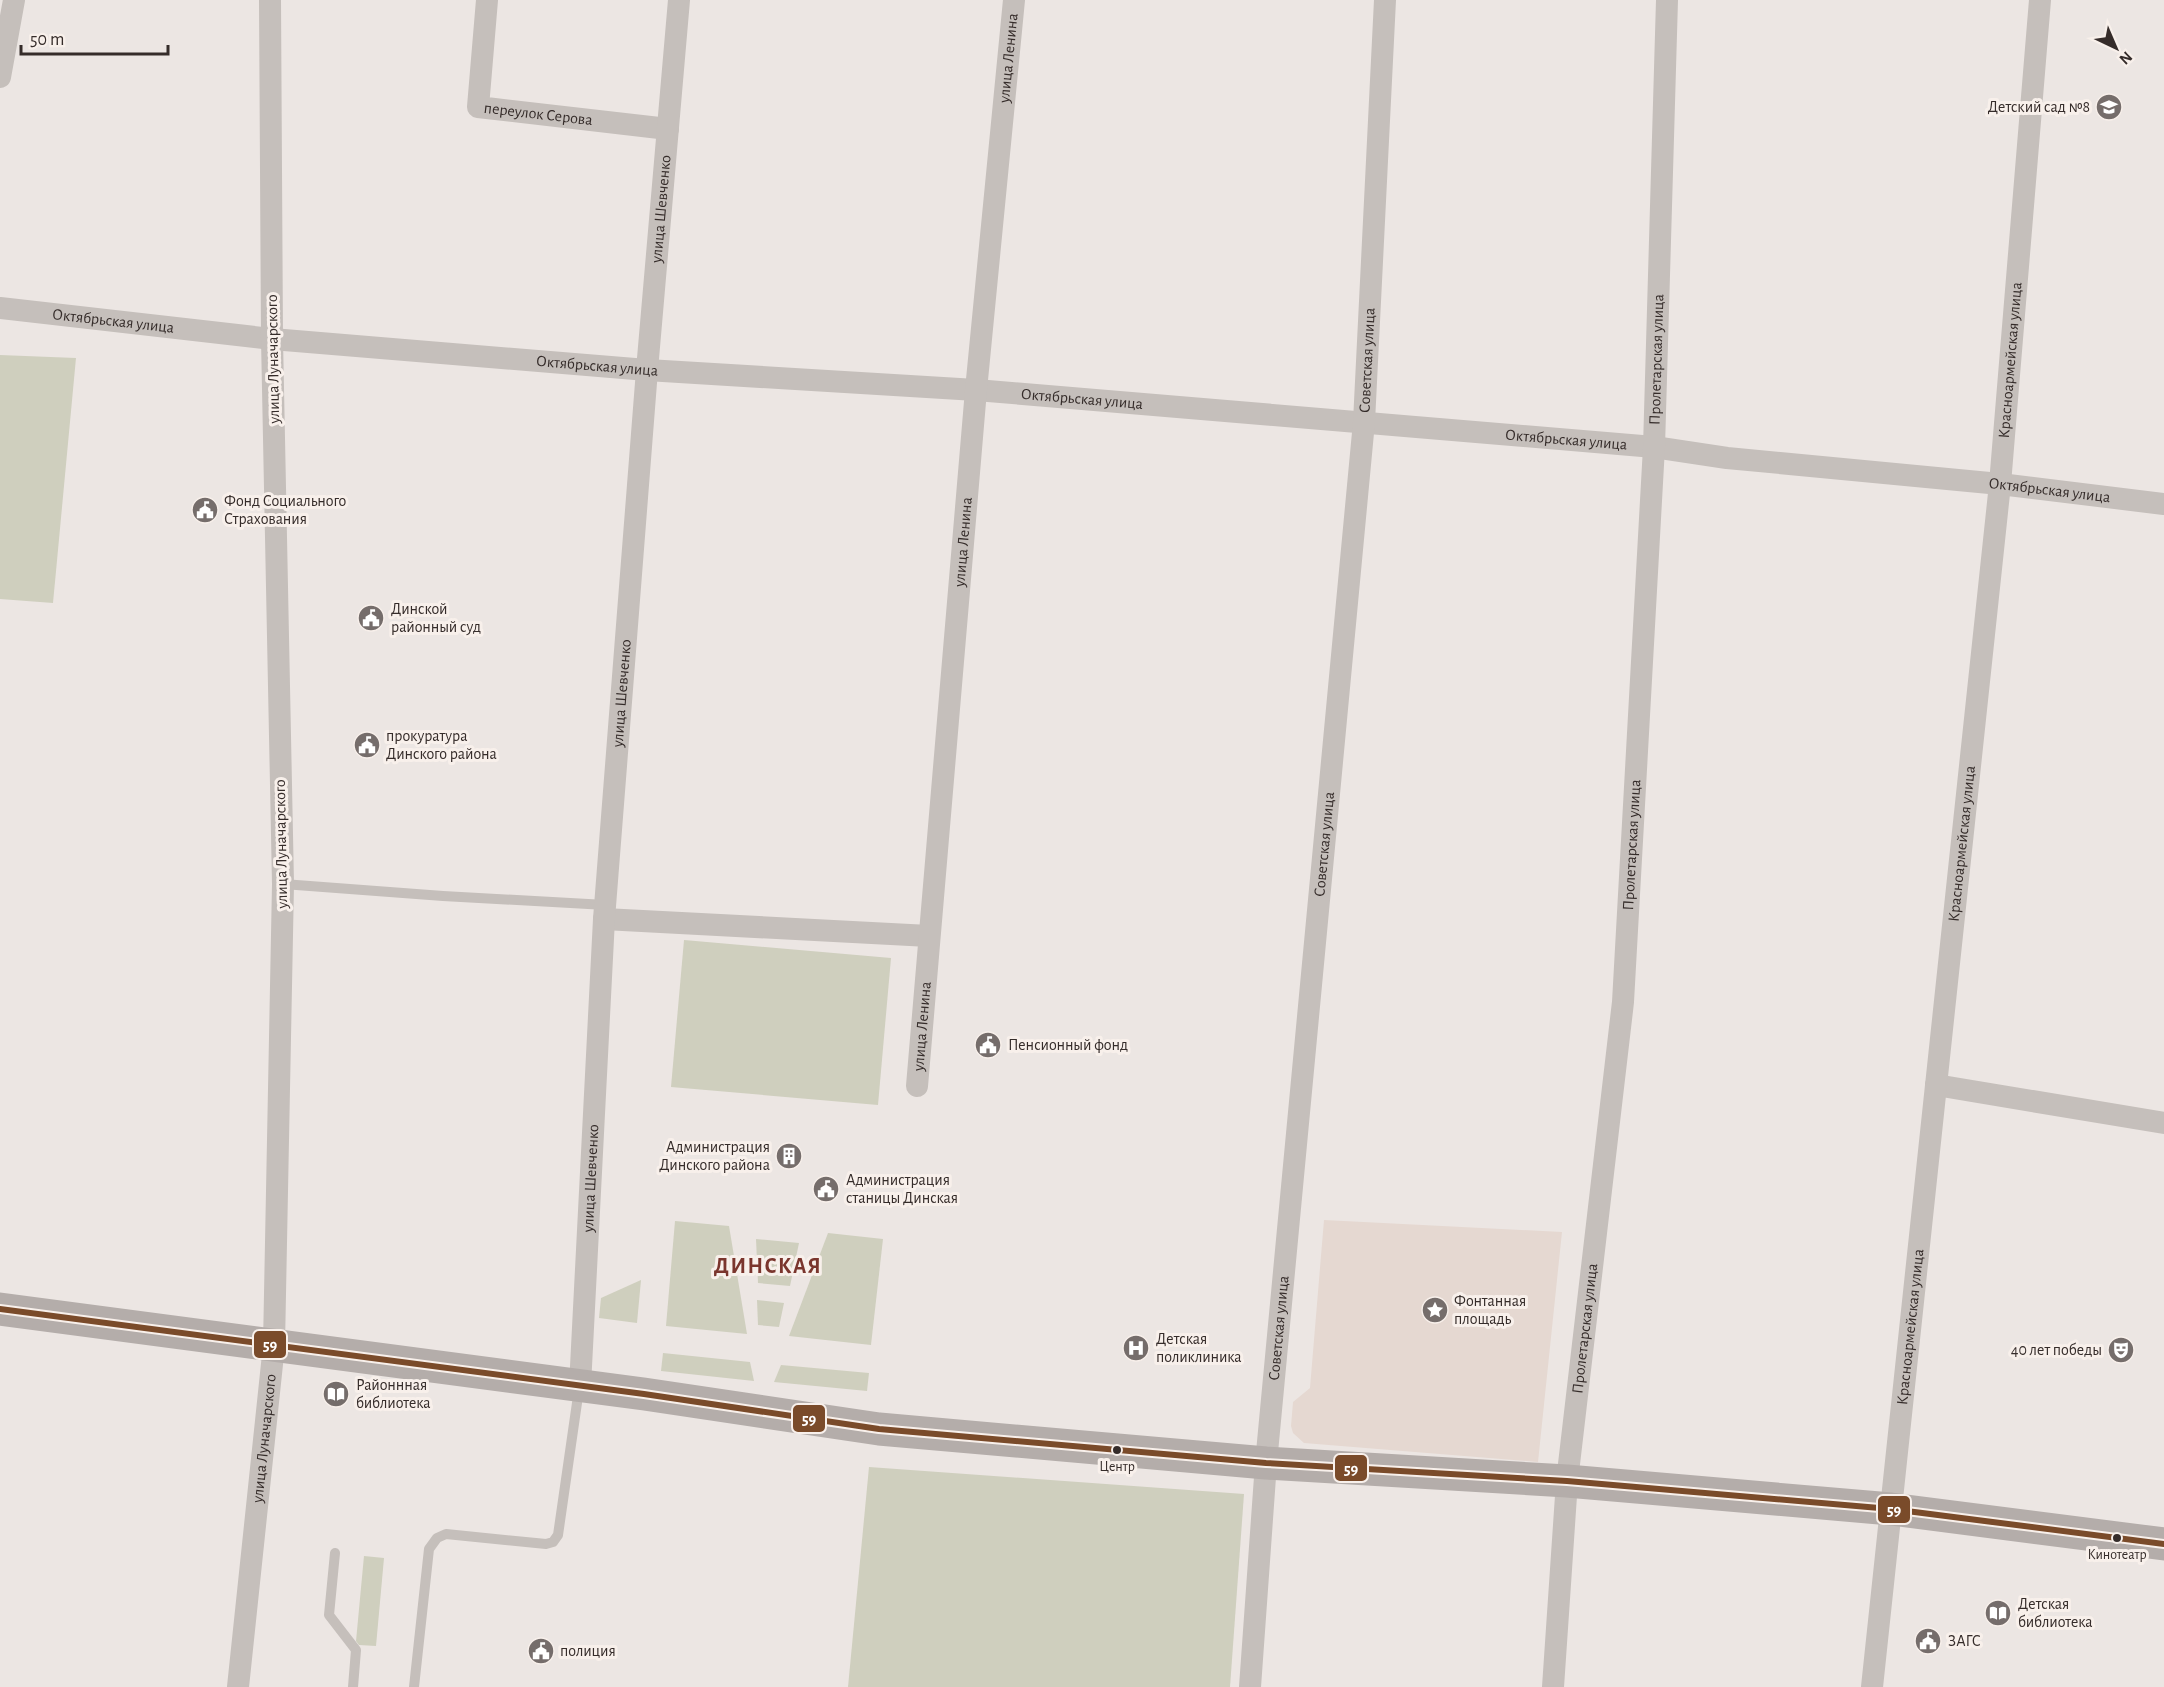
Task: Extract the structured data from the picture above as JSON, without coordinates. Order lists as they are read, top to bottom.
{
  "streets": {
    "street": [
      "улица Ленина",
      "переулок Серова",
      "улица Шевченко",
      "Октябрьская улица",
      "улица Луначарского",
      "Советская улица",
      "Пролетарская улица",
      "Красноармейская улица"
    ]
  },
  "crossings": [
    ["улица Ленина", "Октябрьская улица"],
    ["переулок Серова", "улица Шевченко"],
    ["улица Шевченко", "Октябрьская улица"],
    ["Октябрьская улица", "улица Луначарского"],
    ["Октябрьская улица", "Советская улица"],
    ["Октябрьская улица", "Пролетарская улица"],
    ["Октябрьская улица", "Красноармейская улица"]
  ],
  "districts": ["ДИНСКАЯ"],
  "places": {
    "school or university": ["Детский сад №8"],
    "public building": [
      "Фонд Социального Страхования",
      "Динской районный суд",
      "прокуратура Динского района",
      "Пенсионный фонд",
      "Администрация станицы Динская",
      "ЗАГС",
      "полиция"
    ],
    "building": ["Администрация Динского района"],
    "place": ["Фонтанная площадь"],
    "hospital": ["Детская поликлиника"],
    "theatre": ["40 лет победы"],
    "library": ["Районнная библиотека", "Детская библиотека"],
    "other": ["Центр", "Кинотеатр"]
  },
  "lines": ["transit line 59"],
  "scale_bar": "50 m",
  "north": "bottom right"
}
